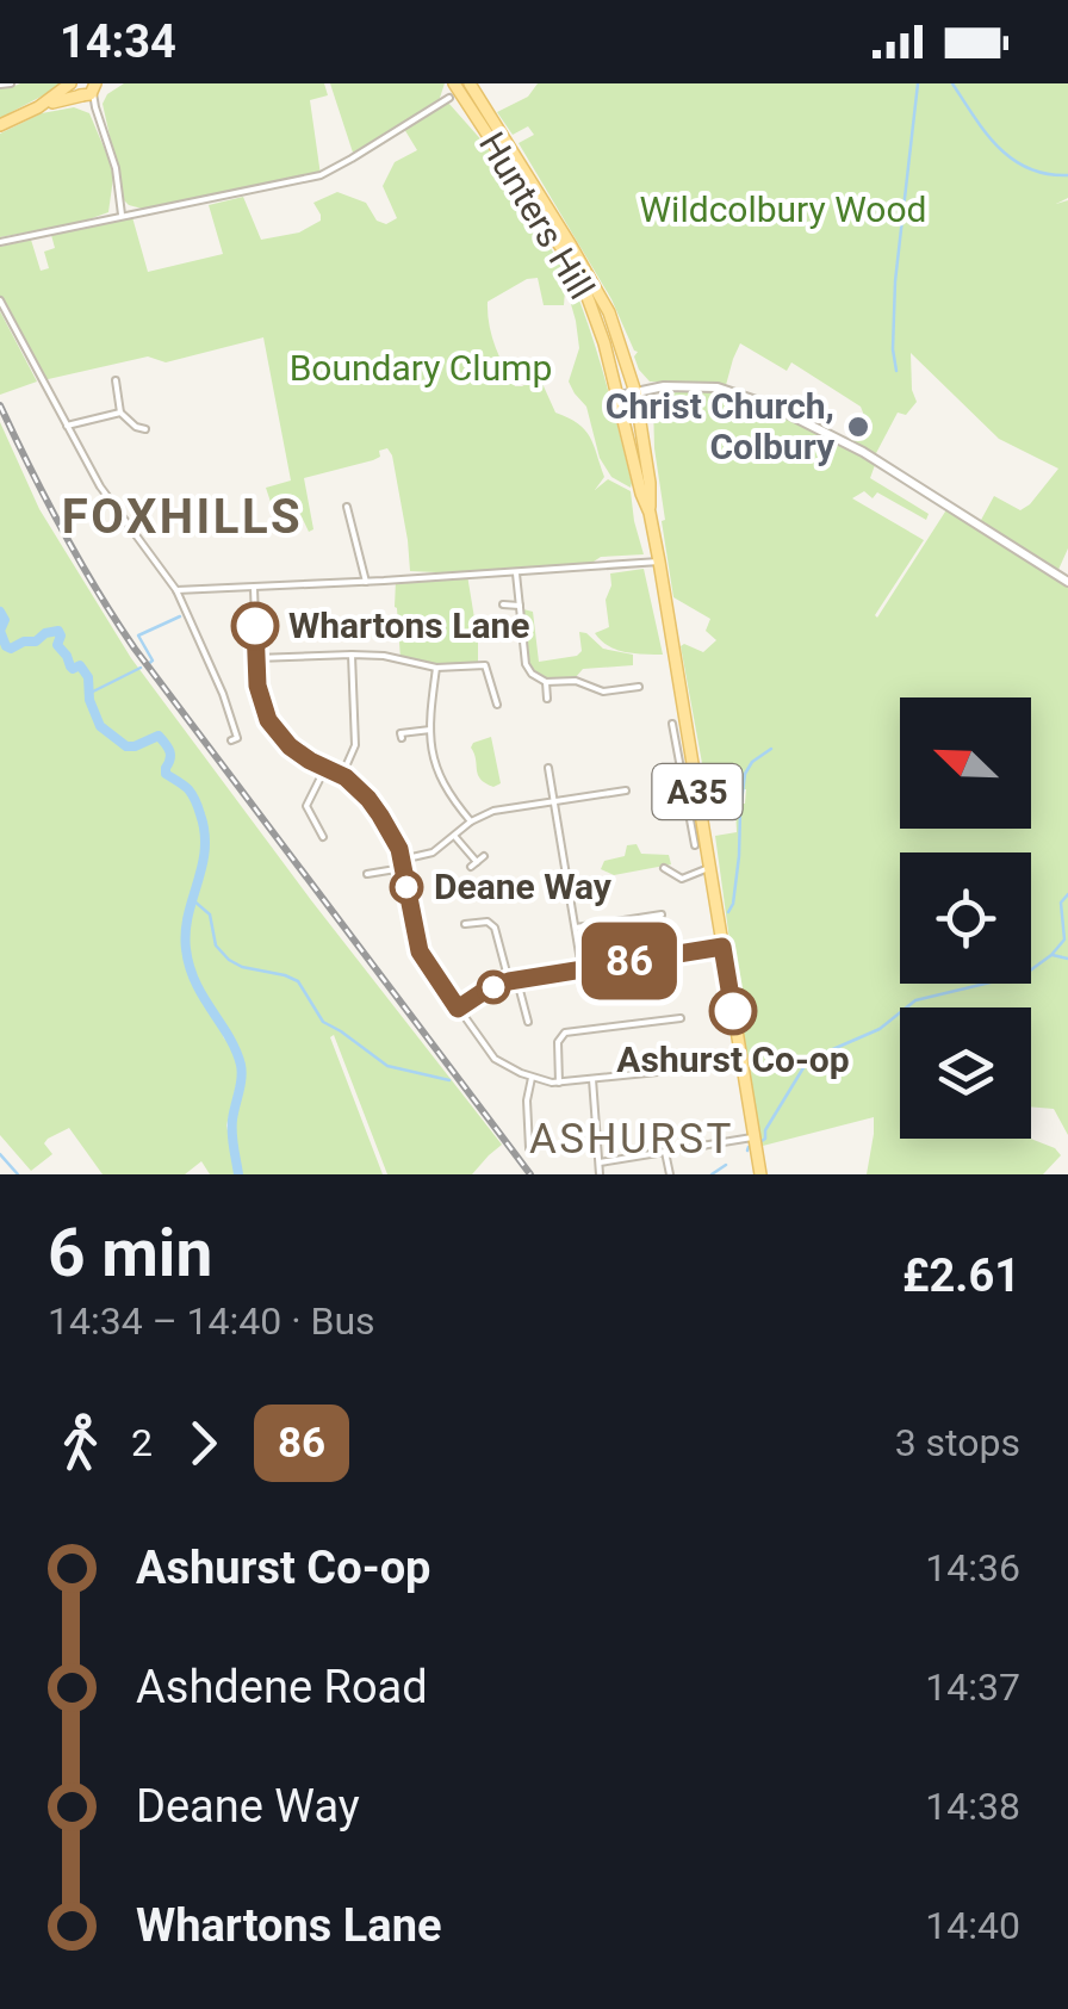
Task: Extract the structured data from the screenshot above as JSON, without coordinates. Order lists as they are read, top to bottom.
{
  "streets": {
    "main road": ["Hunters Hill", "A35"]
  },
  "crossings": [
    ["Hunters Hill", "A35"]
  ],
  "districts": ["FOXHILLS", "ASHURST"],
  "parks": ["Wildcolbury Wood", "Boundary Clump"],
  "places": [
    "Christ Church, Colbury",
    "Whartons Lane",
    "Deane Way",
    "Ashurst Co-op"
  ],
  "lines": ["bus line 86"],
  "north": "top left",
  "page": {
    "status": "14:34",
    "on_map": "86",
    "heading": ["6 min", "14:34 – 14:40 · Bus", "£2.61"],
    "legs": ["2", "86", "3 stops"],
    "list": [
      {
        "name": "Ashurst Co-op",
        "value": "14:36"
      },
      {
        "name": "Ashdene Road",
        "value": "14:37"
      },
      {
        "name": "Deane Way",
        "value": "14:38"
      },
      {
        "name": "Whartons Lane",
        "value": "14:40"
      }
    ]
  }
}
